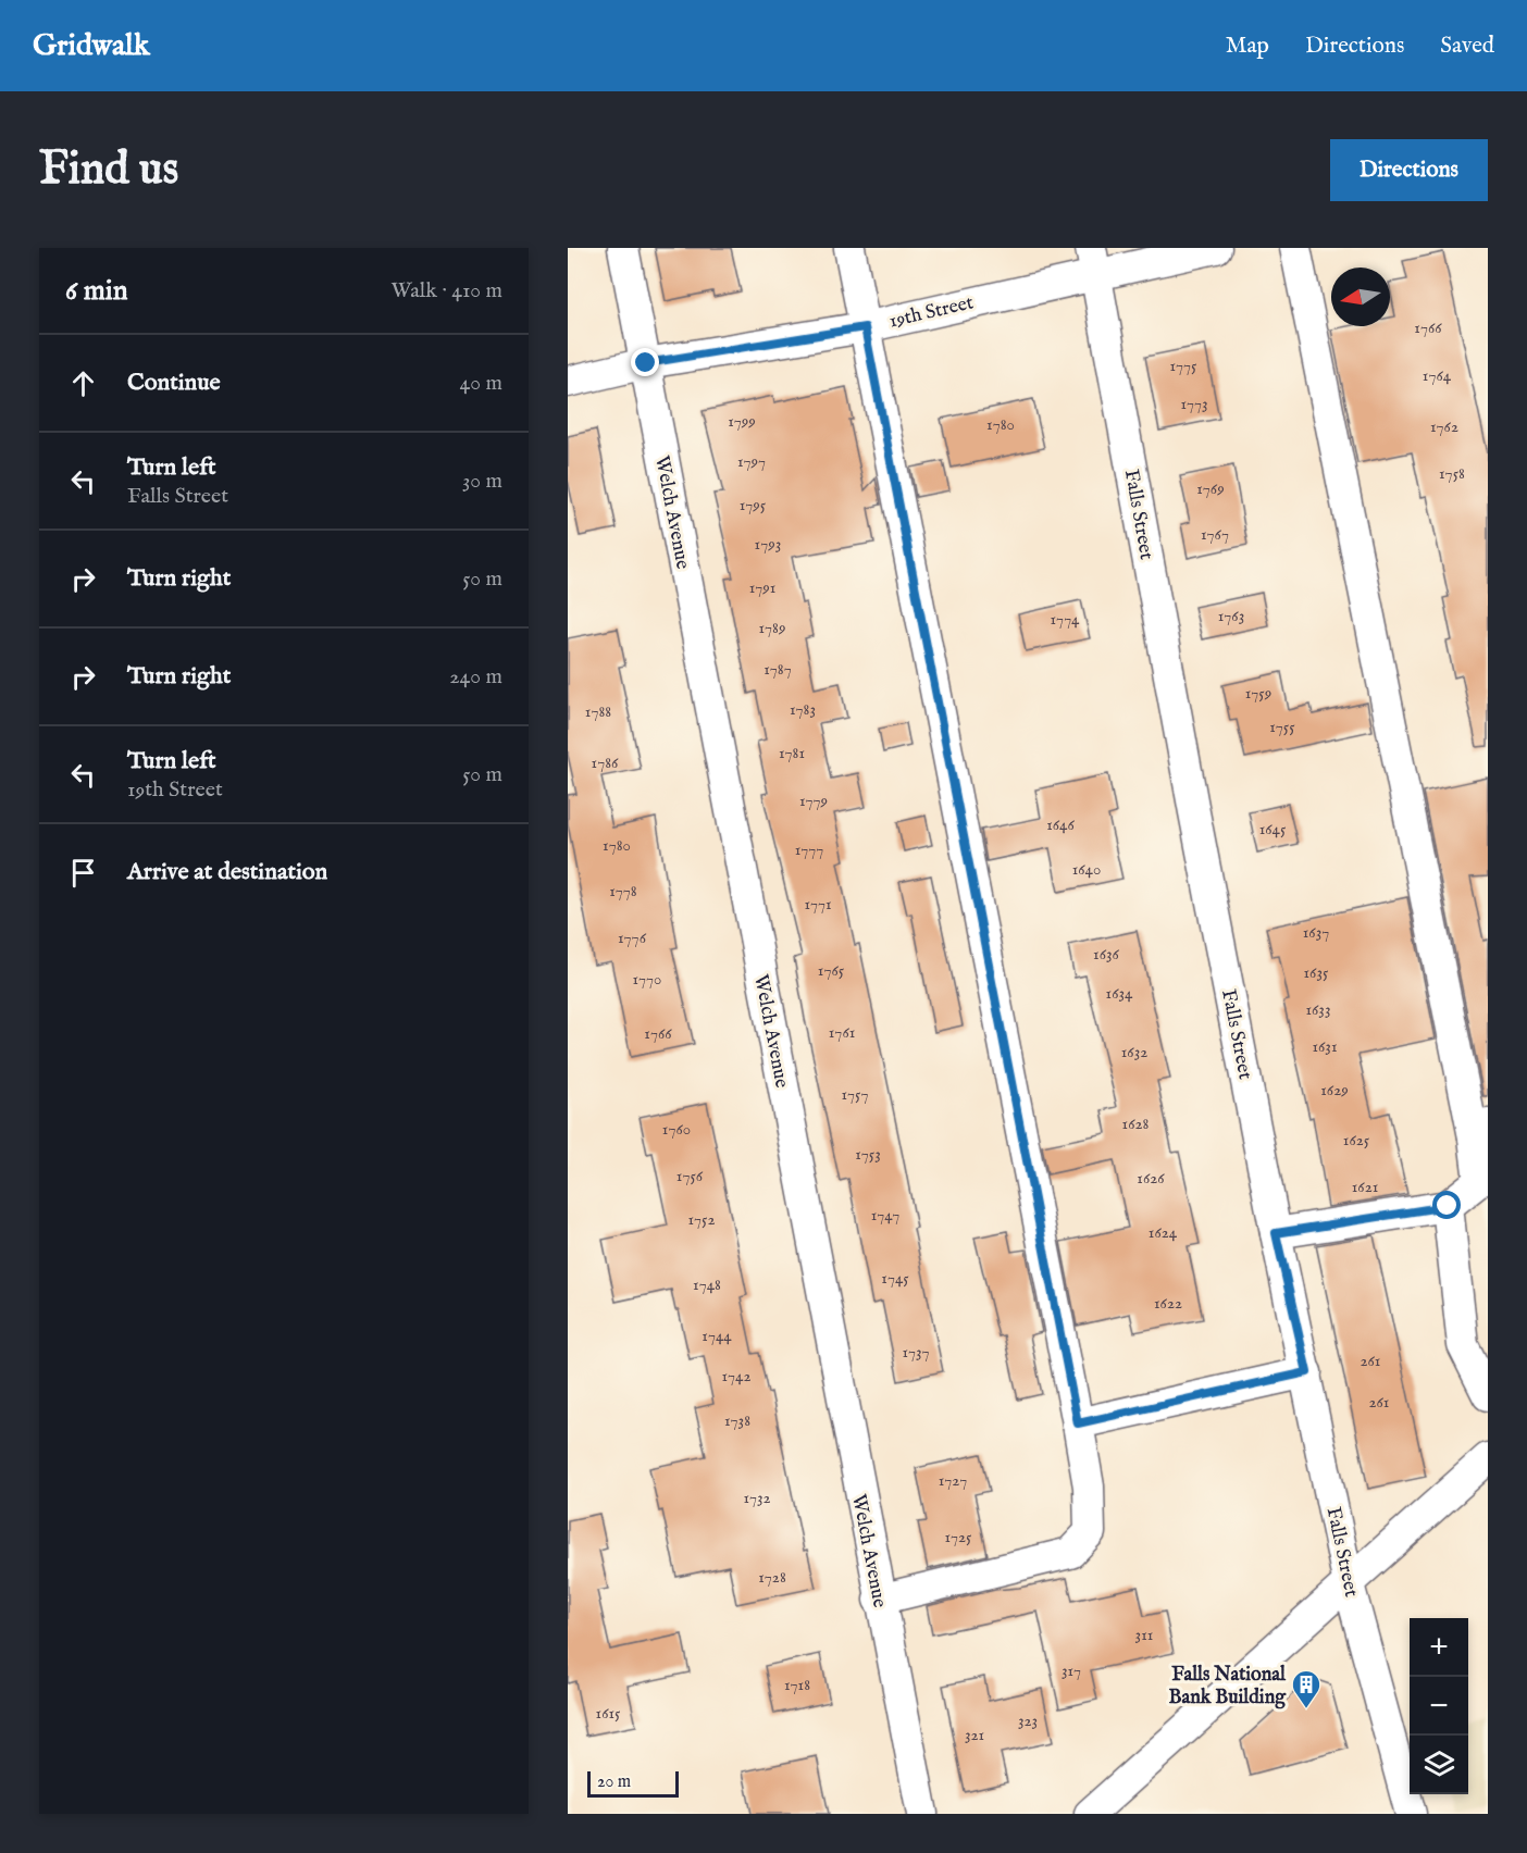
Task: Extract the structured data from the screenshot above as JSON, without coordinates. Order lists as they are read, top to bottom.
{
  "streets": {
    "street": ["19th Street", "Welch Avenue", "Falls Street"]
  },
  "crossings": [
    ["19th Street", "Welch Avenue"],
    ["19th Street", "Falls Street"]
  ],
  "places": {
    "building": ["Falls National Bank Building"]
  },
  "house_numbers": [
    "1766",
    "1775",
    "1764",
    "1773",
    "1799",
    "1780",
    "1762",
    "1797",
    "1758",
    "1769",
    "1795",
    "1767",
    "1793",
    "1791",
    "1763",
    "1774",
    "1789",
    "1787",
    "1759",
    "1783",
    "1788",
    "1755",
    "1781",
    "1786",
    "1779",
    "1646",
    "1645",
    "1780",
    "1777",
    "1640",
    "1778",
    "1771",
    "1637",
    "1776",
    "1636",
    "1765",
    "1635",
    "1770",
    "1634",
    "1633",
    "1761",
    "1766",
    "1631",
    "1632",
    "1629",
    "1757",
    "1628",
    "1760",
    "1625",
    "1753",
    "1756",
    "1626",
    "1621",
    "1747",
    "1752",
    "1624",
    "1745",
    "1748",
    "1622",
    "1744",
    "1737",
    "261",
    "1742",
    "261",
    "1738",
    "1727",
    "1732",
    "1725",
    "1728",
    "311",
    "317",
    "1718",
    "1615",
    "323",
    "321"
  ],
  "scale_bar": "20 m",
  "north": "left",
  "page": {
    "header": "Gridwalk",
    "nav": ["Map", "Directions", "Saved"],
    "buttons": "Directions",
    "title": "Find us",
    "heading": ["6 min", "Walk · 410 m"],
    "list": [
      ["Continue", "40 m"],
      ["Turn left", "Falls Street", "30 m"],
      ["Turn right", "50 m"],
      ["Turn right", "240 m"],
      ["Turn left", "19th Street", "50 m"],
      "Arrive at destination"
    ],
    "map_buttons": ["+", "−"],
    "scale": "20 m"
  }
}
